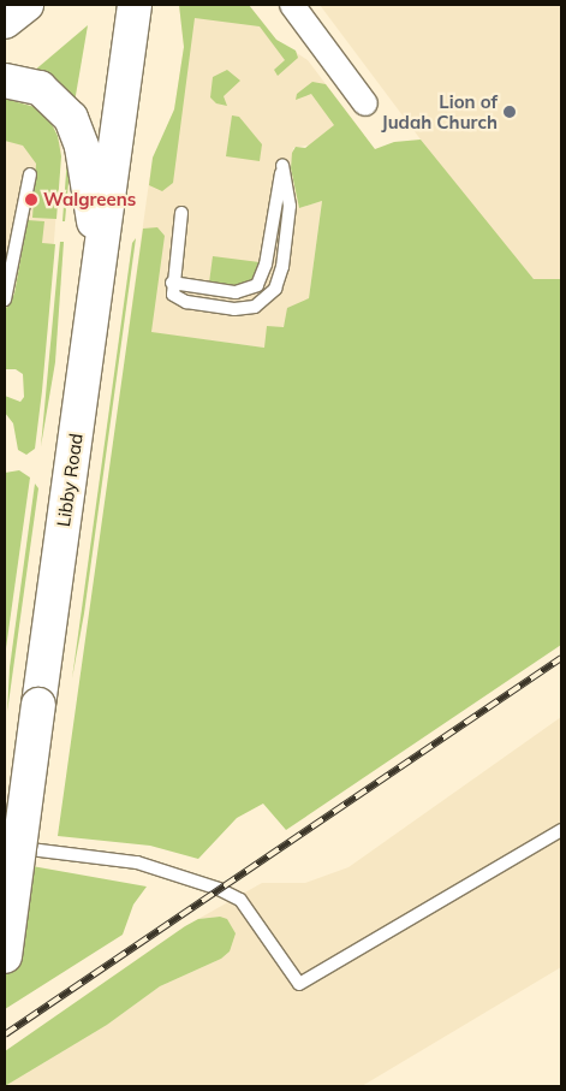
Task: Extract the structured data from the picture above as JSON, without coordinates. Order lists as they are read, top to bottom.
{
  "streets": {
    "main road": ["Libby Road"]
  },
  "places": ["Lion of Judah Church", "Walgreens"]
}
